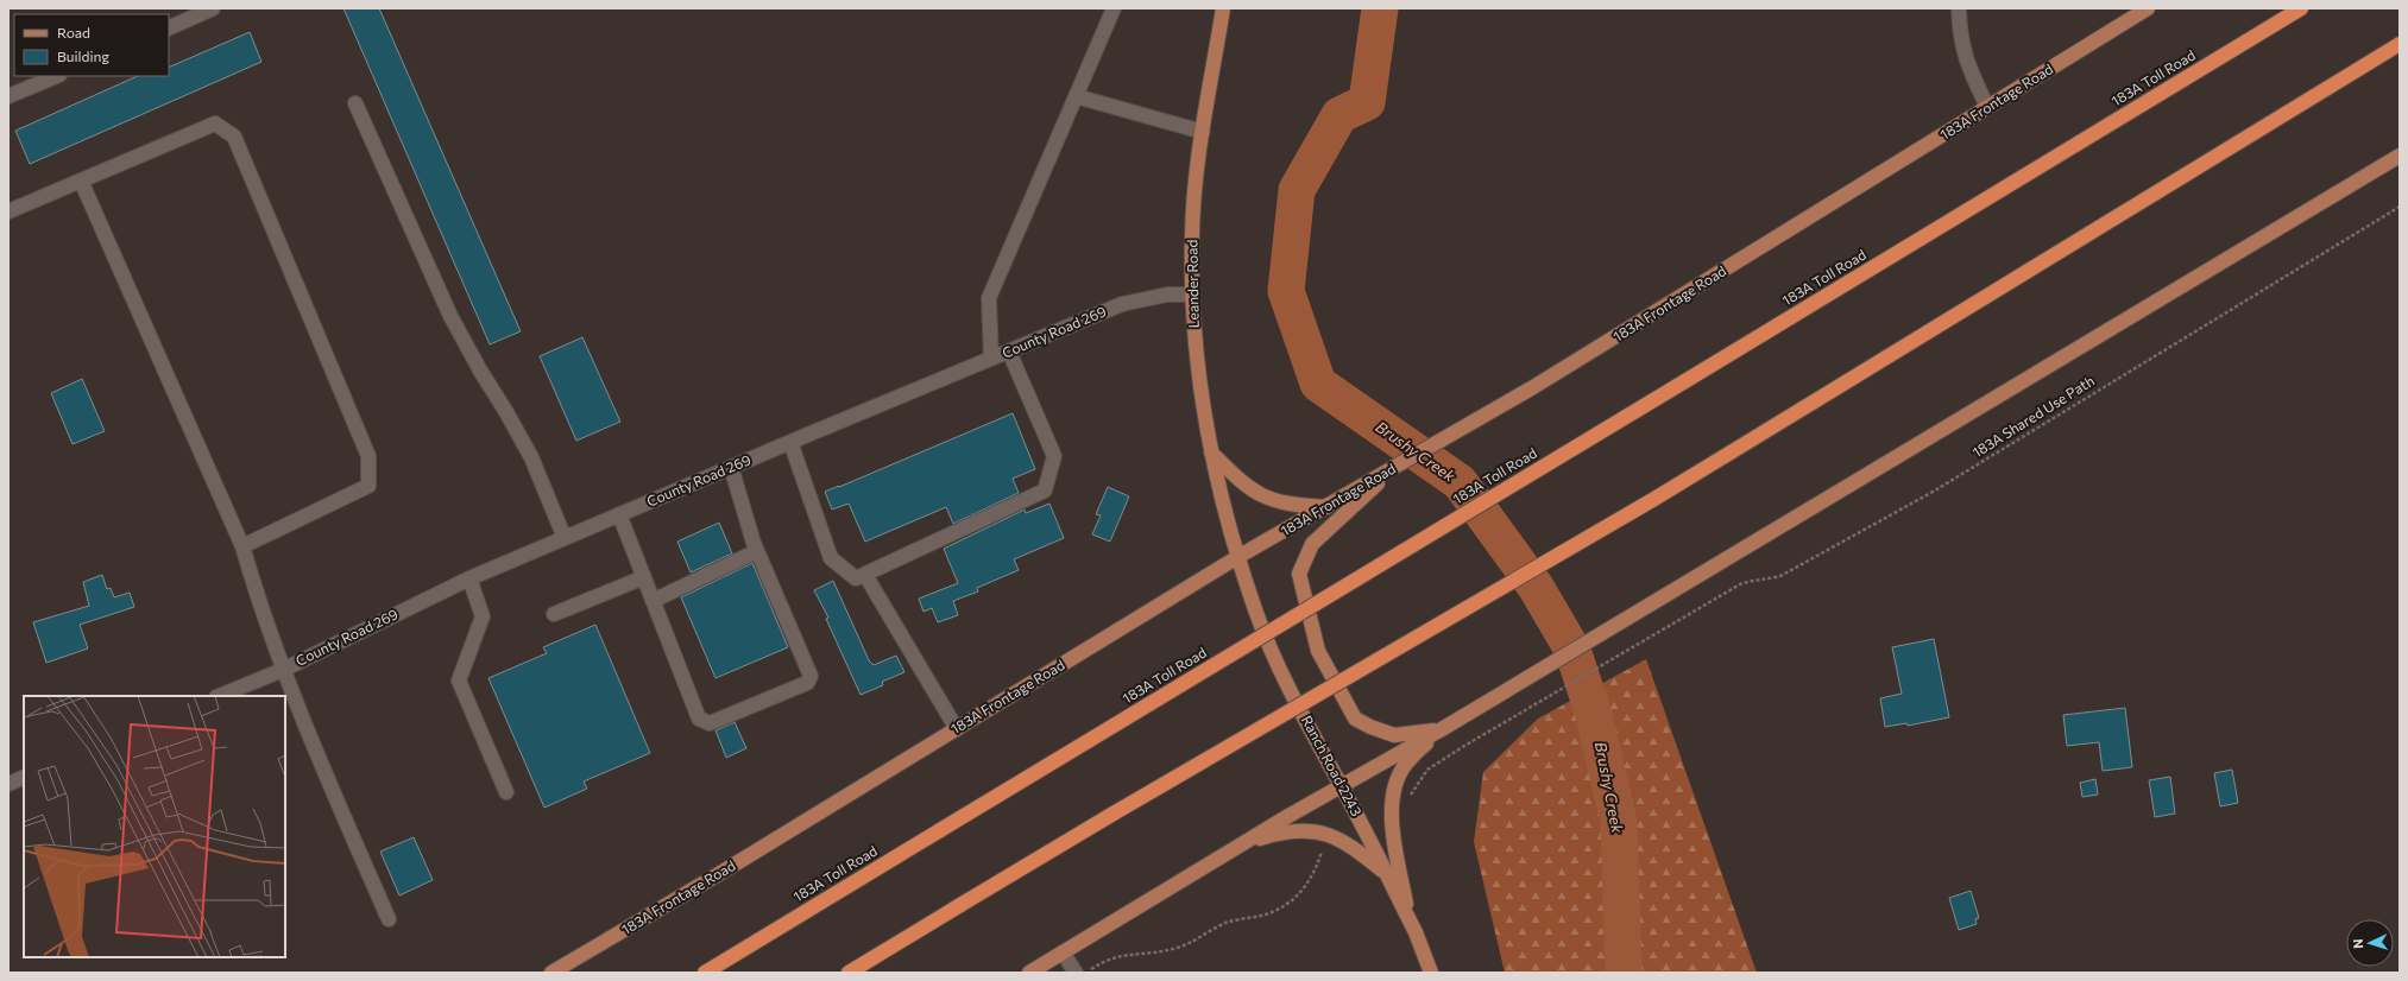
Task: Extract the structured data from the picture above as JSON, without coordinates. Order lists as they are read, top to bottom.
{
  "streets": {
    "highway": ["183A Toll Road"],
    "main road": ["183A Frontage Road", "Leander Road", "Ranch Road 2243"],
    "street": ["County Road 269"],
    "path": ["183A Shared Use Path"]
  },
  "crossings": [
    ["183A Frontage Road", "Leander Road"],
    ["183A Frontage Road", "Ranch Road 2243"],
    ["Leander Road", "County Road 269"],
    ["Leander Road", "Ranch Road 2243"]
  ],
  "water": ["Brushy Creek"],
  "legend": ["Road", "Building"],
  "north": "left"
}
